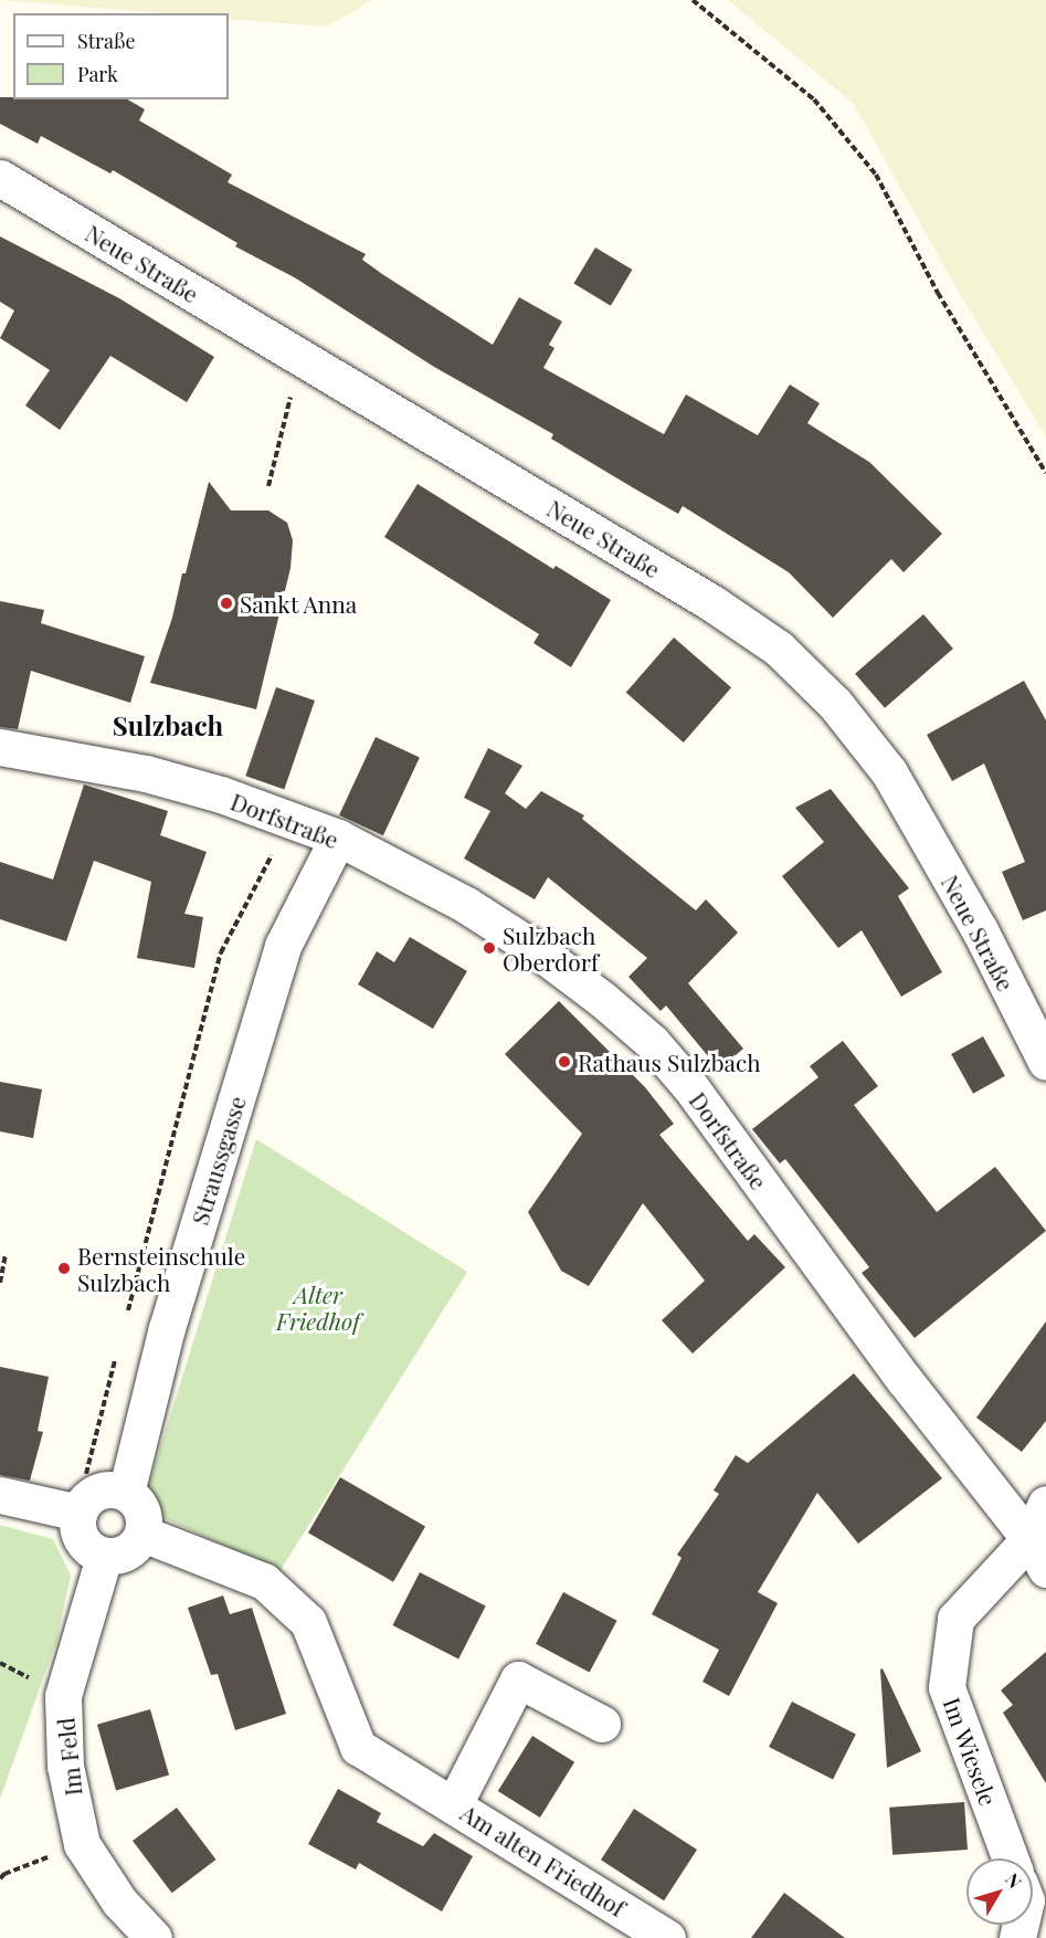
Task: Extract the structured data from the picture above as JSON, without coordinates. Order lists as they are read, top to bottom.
{
  "streets": {
    "street": [
      "Neue Straße",
      "Dorfstraße",
      "Straussgasse",
      "Im Wiesele",
      "Im Feld",
      "Am alten Friedhof"
    ]
  },
  "crossings": [
    ["Dorfstraße", "Straussgasse"],
    ["Dorfstraße", "Im Wiesele"],
    ["Straussgasse", "Im Feld"],
    ["Straussgasse", "Am alten Friedhof"],
    ["Im Feld", "Am alten Friedhof"]
  ],
  "districts": ["Sulzbach"],
  "parks": ["Alter Friedhof"],
  "places": [
    "Sankt Anna",
    "Sulzbach Oberdorf",
    "Rathaus Sulzbach",
    "Bernsteinschule Sulzbach"
  ],
  "legend": ["Straße", "Park"],
  "north": "top right"
}
